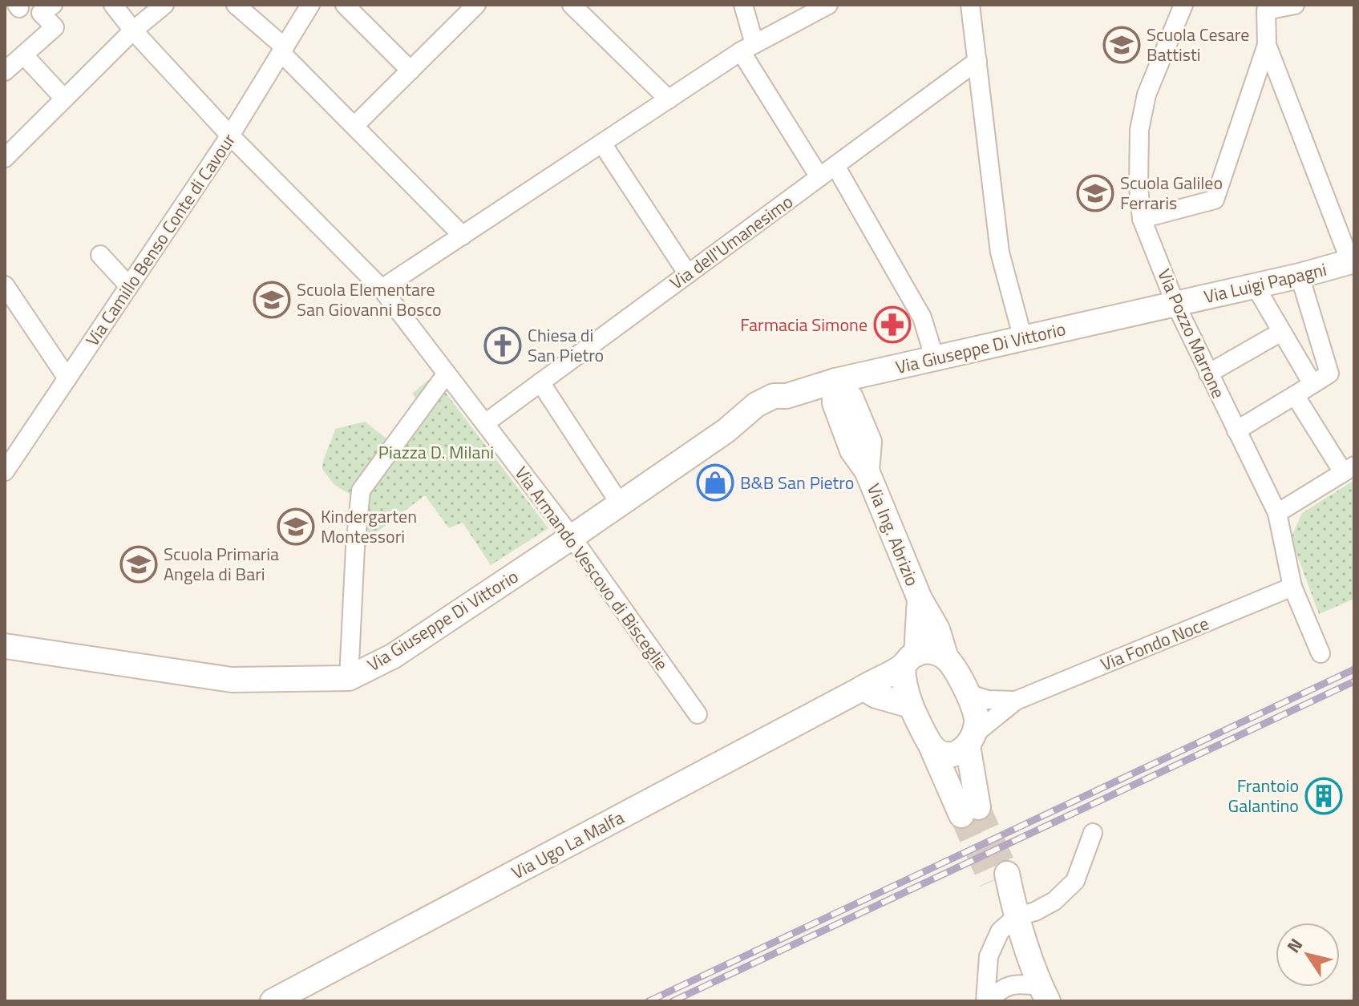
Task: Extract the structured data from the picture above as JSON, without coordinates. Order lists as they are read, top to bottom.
{
  "streets": {
    "street": [
      "Via Camillo Benso Conte di Cavour",
      "Via dell'Umanesimo",
      "Via Luigi Papagni",
      "Via Pozzo Marrone",
      "Via Giuseppe Di Vittorio",
      "Via Ing. Abrizio",
      "Via Armando Vescovo di Bisceglie",
      "Via Fondo Noce",
      "Via Ugo La Malfa"
    ]
  },
  "crossings": [
    ["Via Camillo Benso Conte di Cavour", "Via Armando Vescovo di Bisceglie"],
    ["Via dell'Umanesimo", "Via Armando Vescovo di Bisceglie"],
    ["Via Luigi Papagni", "Via Pozzo Marrone"],
    ["Via Luigi Papagni", "Via Giuseppe Di Vittorio"],
    ["Via Pozzo Marrone", "Via Giuseppe Di Vittorio"],
    ["Via Pozzo Marrone", "Via Fondo Noce"],
    ["Via Giuseppe Di Vittorio", "Via Ing. Abrizio"],
    ["Via Giuseppe Di Vittorio", "Via Armando Vescovo di Bisceglie"],
    ["Via Ing. Abrizio", "Via Fondo Noce"],
    ["Via Ing. Abrizio", "Via Ugo La Malfa"]
  ],
  "parks": ["Piazza D. Milani"],
  "places": {
    "school or university": [
      "Scuola Cesare Battisti",
      "Scuola Galileo Ferraris",
      "Scuola Elementare San Giovanni Bosco",
      "Kindergarten Montessori",
      "Scuola Primaria Angela di Bari"
    ],
    "pharmacy": ["Farmacia Simone"],
    "church": ["Chiesa di San Pietro"],
    "shop": ["B&B San Pietro"],
    "building": ["Frantoio Galantino"]
  },
  "north": "top left"
}
